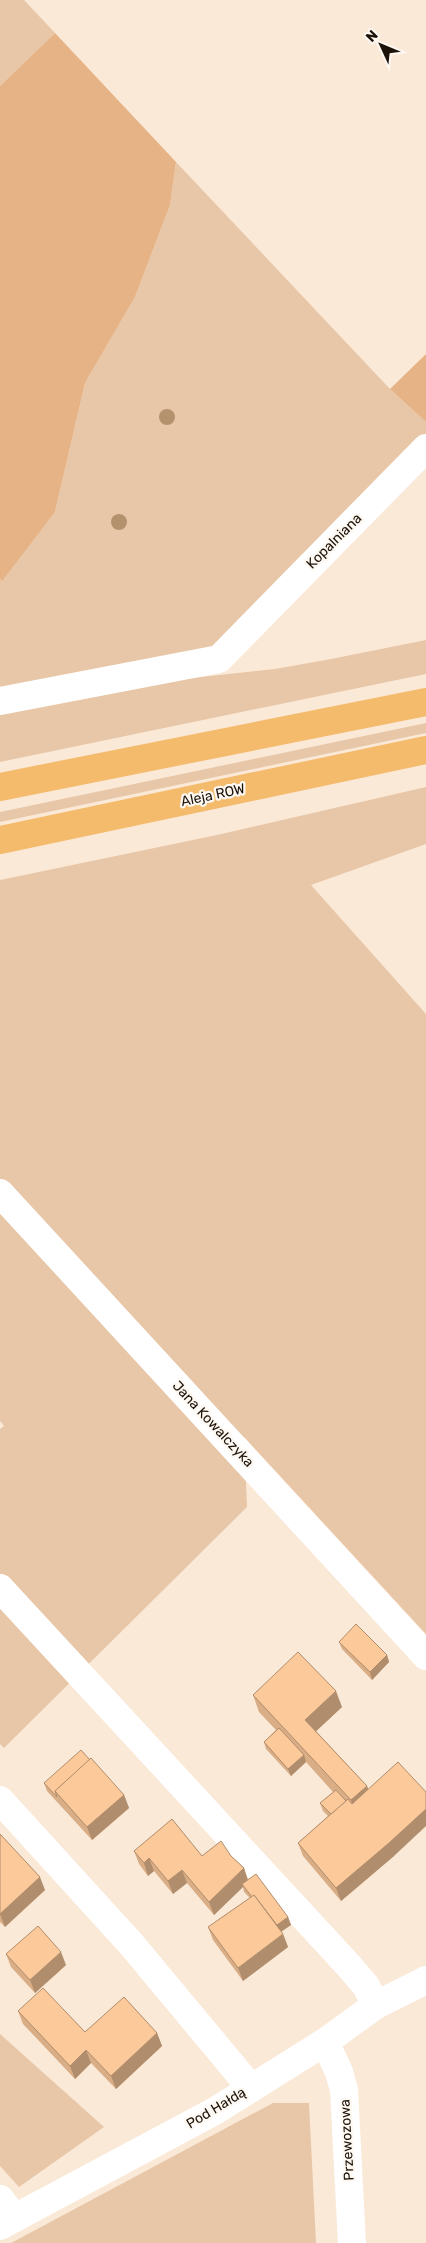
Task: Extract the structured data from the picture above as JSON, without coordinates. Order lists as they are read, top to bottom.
{
  "streets": {
    "main road": ["Aleja ROW"],
    "street": [
      "Kopalniana",
      "Jana Kowalczyka",
      "Pod Hałdą",
      "Przewozowa"
    ]
  },
  "crossings": [
    ["Pod Hałdą", "Przewozowa"]
  ],
  "north": "top left"
}
